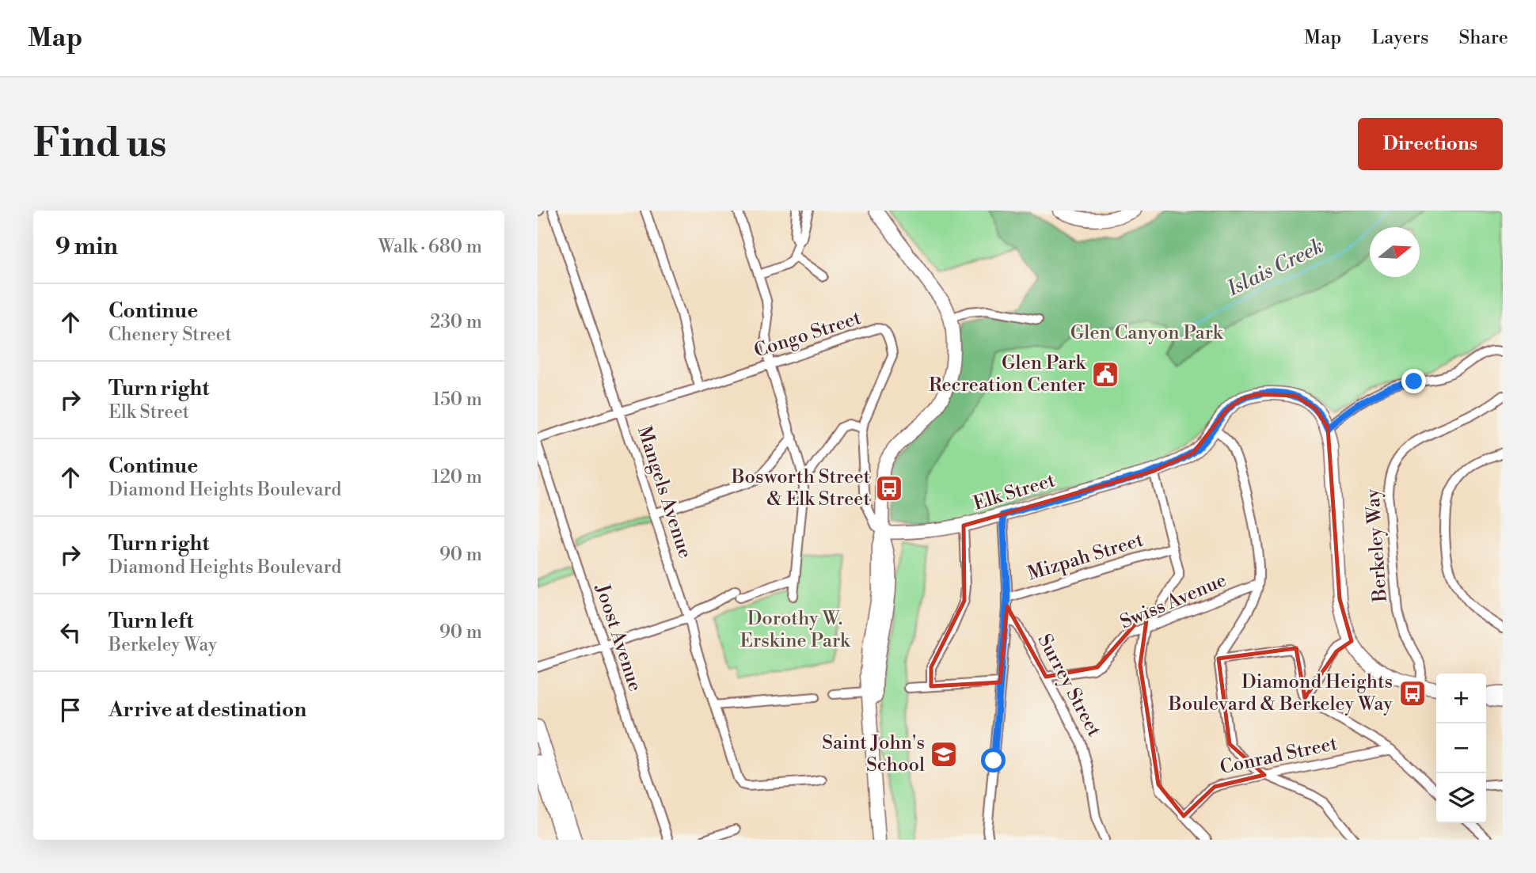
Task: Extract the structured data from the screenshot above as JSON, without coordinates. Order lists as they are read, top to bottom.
{
  "streets": {
    "main road": ["Elk Street"],
    "street": [
      "Congo Street",
      "Mangels Avenue",
      "Berkeley Way",
      "Mizpah Street",
      "Swiss Avenue",
      "Joost Avenue",
      "Surrey Street",
      "Conrad Street"
    ]
  },
  "crossings": [
    ["Congo Street", "Mangels Avenue"],
    ["Congo Street", "Elk Street"],
    ["Swiss Avenue", "Surrey Street"]
  ],
  "water": ["Islais Creek"],
  "parks": ["Glen Canyon Park", "Dorothy W. Erskine Park"],
  "places": {
    "public building": ["Glen Park Recreation Center"],
    "bus stop": ["Bosworth Street & Elk Street", "Diamond Heights Boulevard & Berkeley Way"],
    "school or university": ["Saint John's School"]
  },
  "north": "right",
  "page": {
    "header": "Map",
    "nav": ["Map", "Layers", "Share"],
    "buttons": "Directions",
    "title": "Find us",
    "heading": ["9 min", "Walk · 680 m"],
    "list": [
      ["Continue", "Chenery Street", "230 m"],
      ["Turn right", "Elk Street", "150 m"],
      ["Continue", "Diamond Heights Boulevard", "120 m"],
      ["Turn right", "Diamond Heights Boulevard", "90 m"],
      ["Turn left", "Berkeley Way", "90 m"],
      "Arrive at destination"
    ],
    "map_buttons": ["+", "−"]
  }
}
